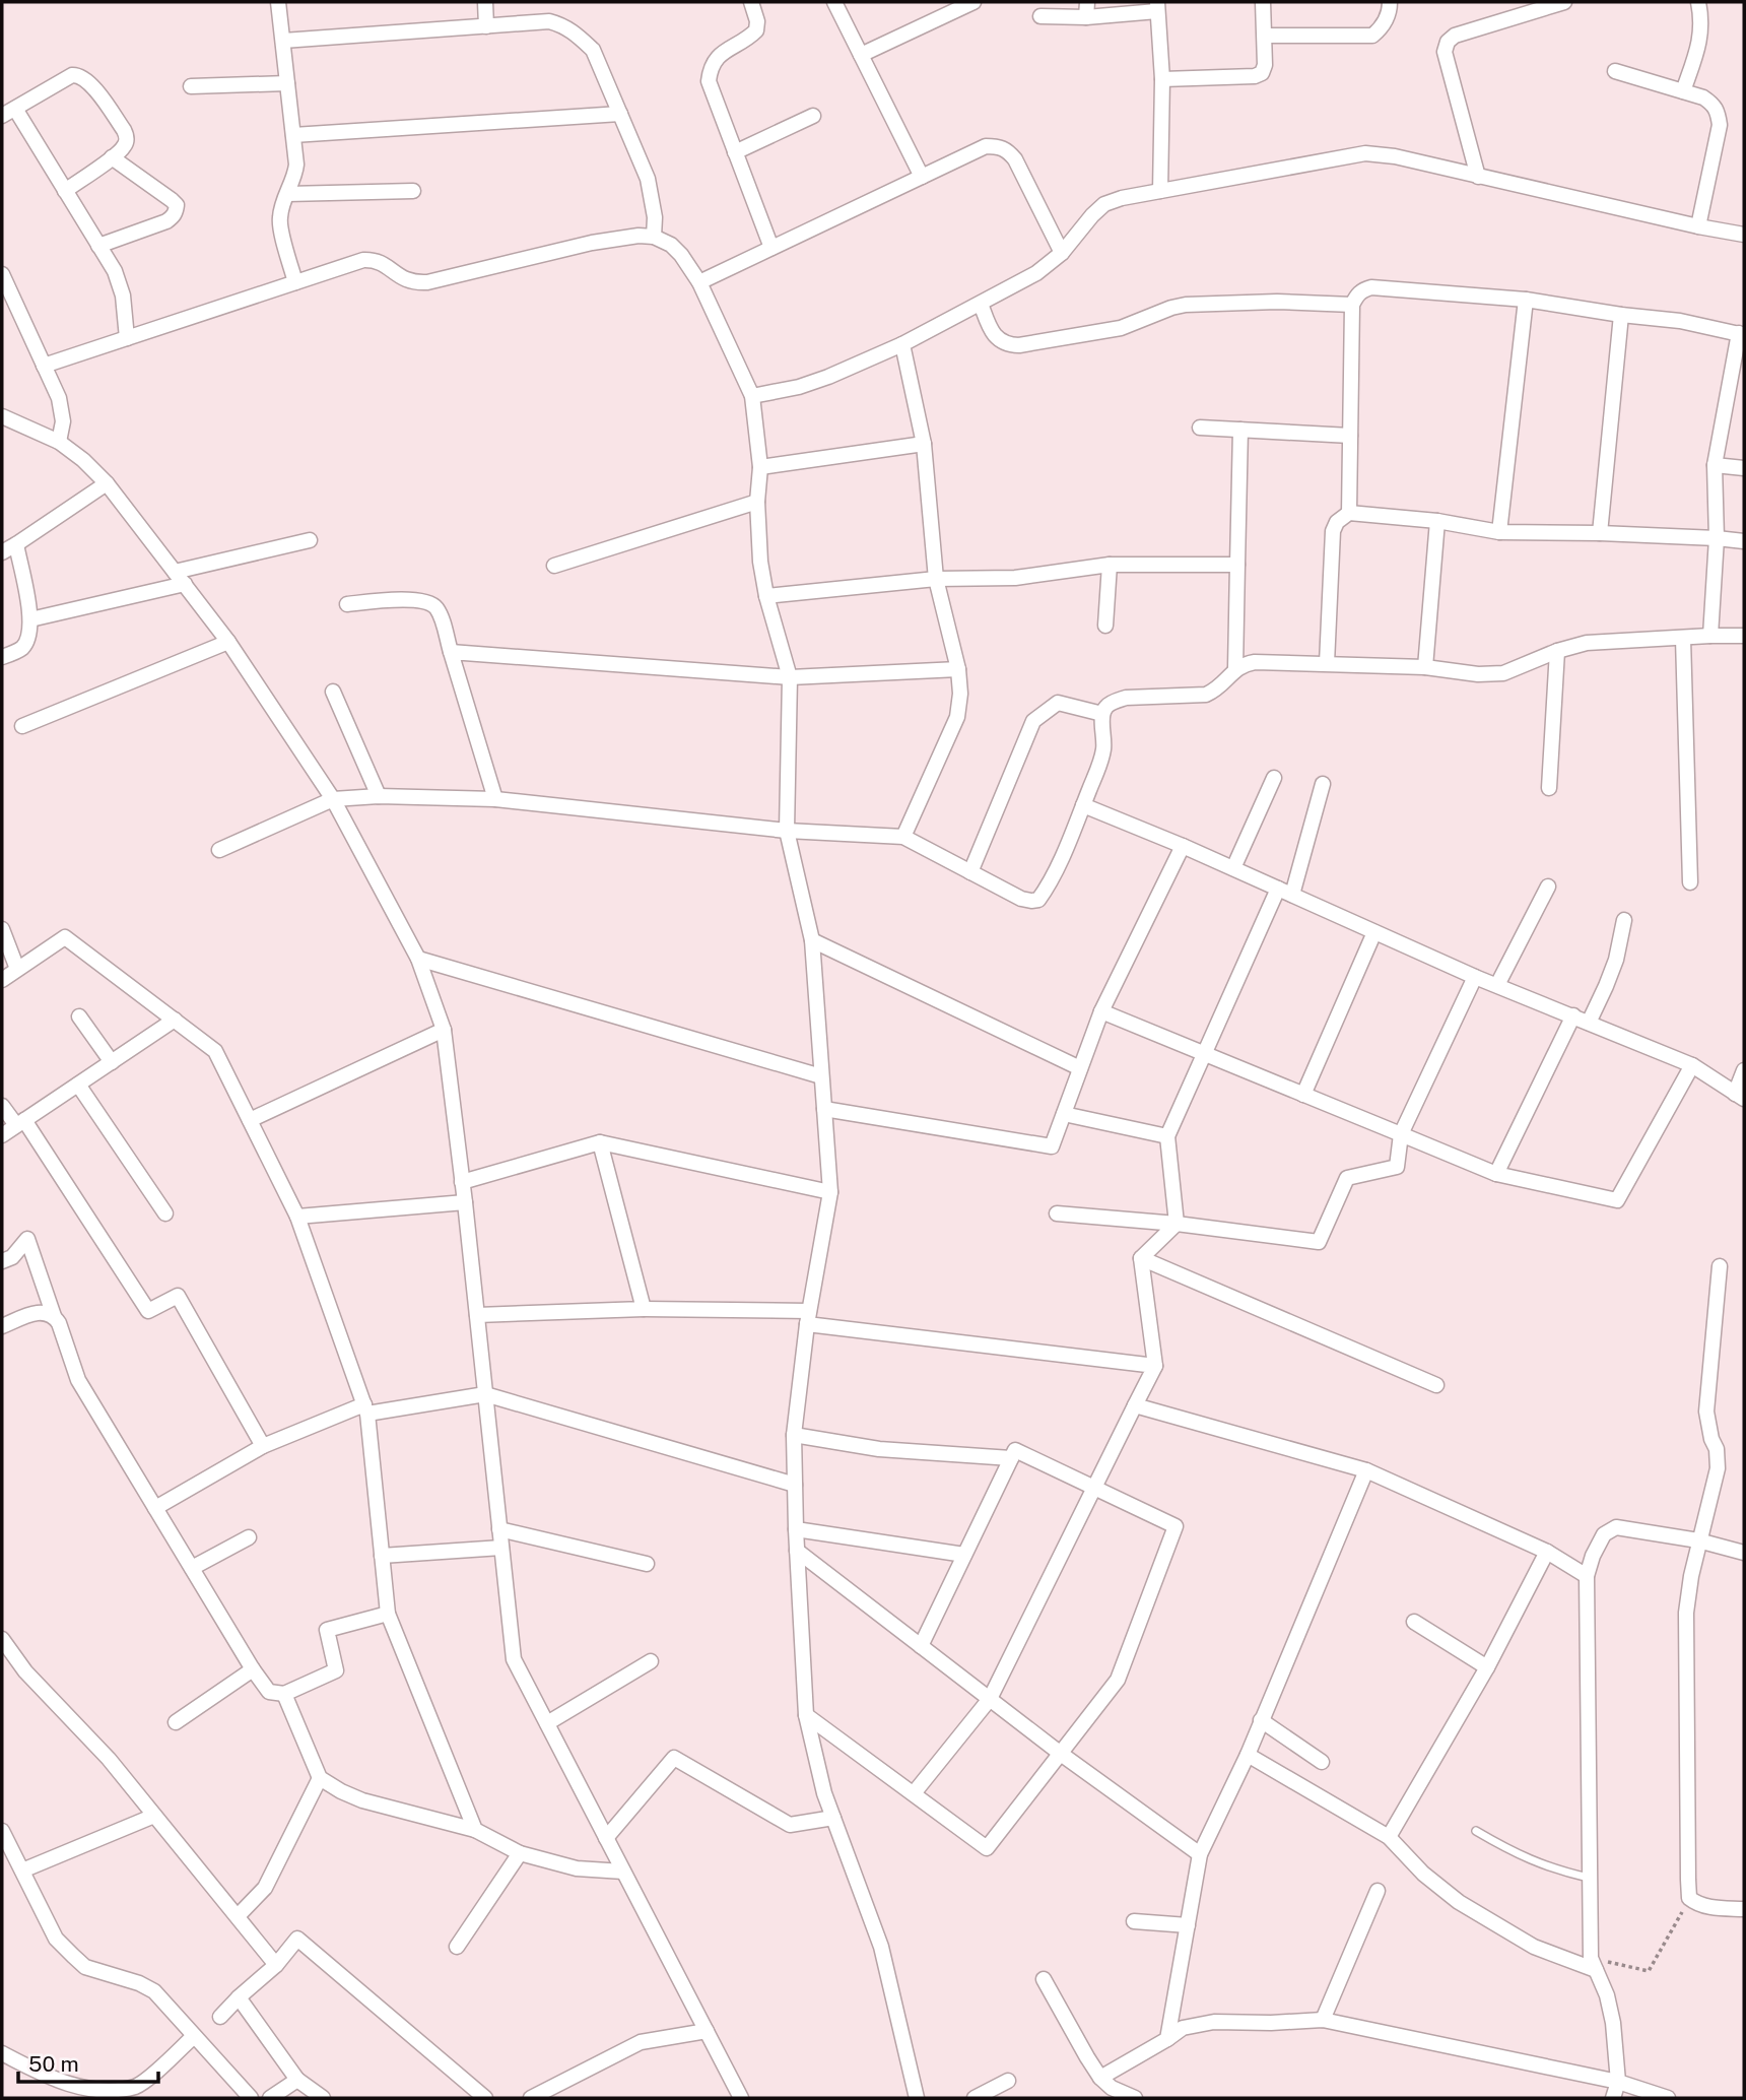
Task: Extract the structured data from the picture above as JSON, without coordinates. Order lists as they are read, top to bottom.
{
  "scale_bar": "50 m"
}
